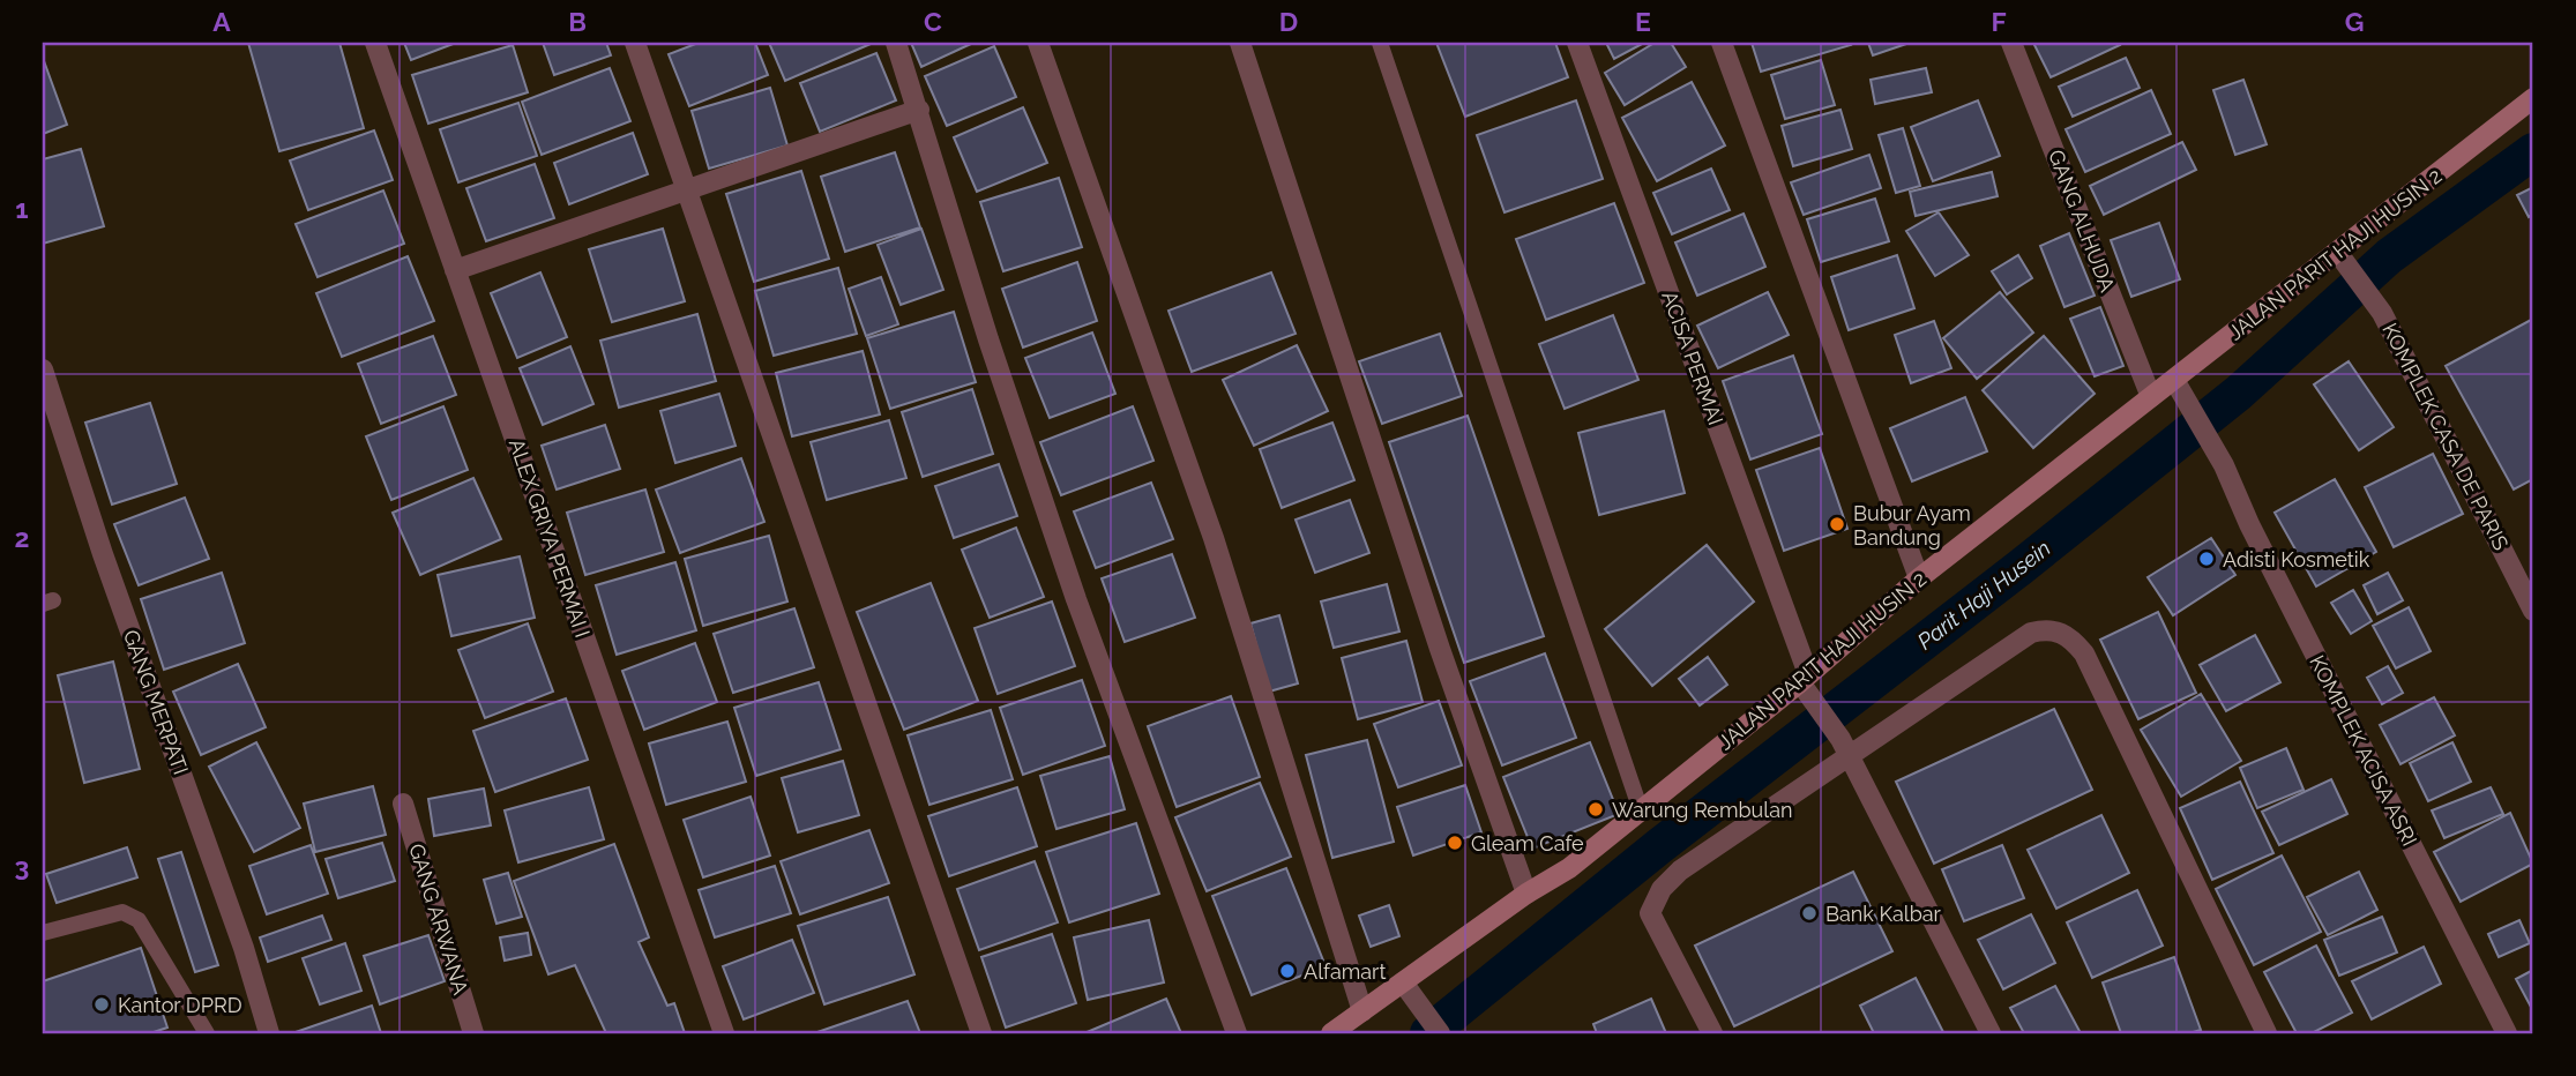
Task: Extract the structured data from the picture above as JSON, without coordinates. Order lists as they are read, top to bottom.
{
  "streets": {
    "street": [
      "GANG ALHUDA",
      "JALAN PARIT HAJI HUSIN 2",
      "ACISA PERMAI",
      "KOMPLEK CASA DE PARIS",
      "ALEX GRIYA PERMAI I",
      "GANG MERPATI",
      "KOMPLEK ACISA ASRI",
      "GANG ARWANA"
    ]
  },
  "crossings": [
    ["GANG ALHUDA", "JALAN PARIT HAJI HUSIN 2"],
    ["JALAN PARIT HAJI HUSIN 2", "ACISA PERMAI"],
    ["JALAN PARIT HAJI HUSIN 2", "KOMPLEK CASA DE PARIS"],
    ["JALAN PARIT HAJI HUSIN 2", "KOMPLEK ACISA ASRI"]
  ],
  "water": ["Parit Haji Husein"],
  "places": [
    "Bubur Ayam Bandung",
    "Adisti Kosmetik",
    "Warung Rembulan",
    "Gleam Cafe",
    "Bank Kalbar",
    "Alfamart",
    "Kantor DPRD"
  ],
  "grid": {
    "columns": [
      "A",
      "B",
      "C",
      "D",
      "E",
      "F",
      "G"
    ],
    "rows": ["1", "2", "3"]
  }
}
